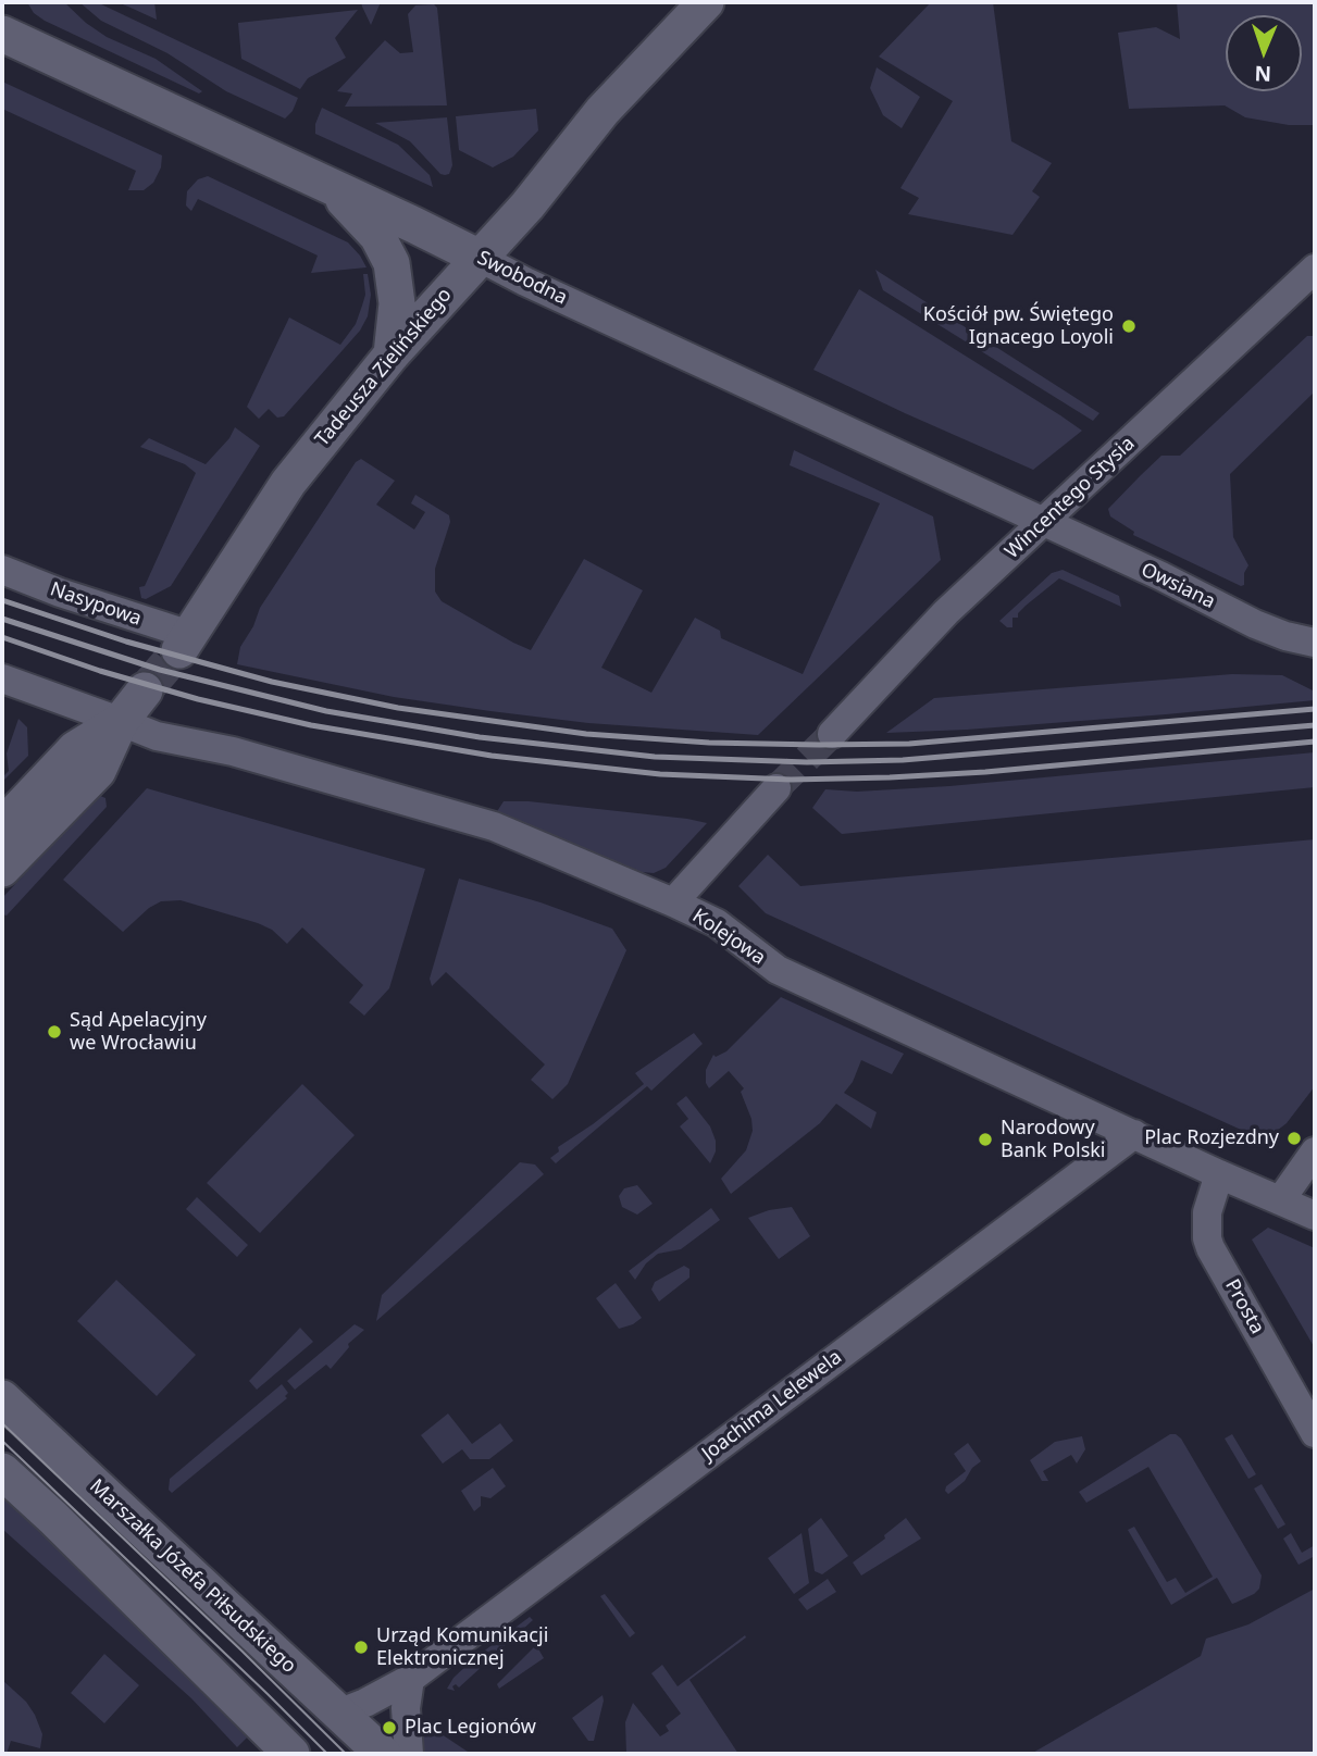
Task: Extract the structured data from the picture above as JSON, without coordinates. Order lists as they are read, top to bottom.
{
  "streets": {
    "street": [
      "Swobodna",
      "Tadeusza Zielińskiego",
      "Wincentego Stysia",
      "Owsiana",
      "Nasypowa",
      "Kolejowa",
      "Prosta",
      "Joachima Lelewela",
      "Marszałka Józefa Piłsudskiego"
    ]
  },
  "crossings": [
    ["Swobodna", "Tadeusza Zielińskiego"],
    ["Swobodna", "Wincentego Stysia"],
    ["Swobodna", "Owsiana"],
    ["Tadeusza Zielińskiego", "Nasypowa"],
    ["Wincentego Stysia", "Owsiana"],
    ["Kolejowa", "Prosta"],
    ["Kolejowa", "Joachima Lelewela"],
    ["Joachima Lelewela", "Marszałka Józefa Piłsudskiego"]
  ],
  "places": [
    "Kościół pw. Świętego Ignacego Loyoli",
    "Sąd Apelacyjny we Wrocławiu",
    "Plac Rozjezdny",
    "Narodowy Bank Polski",
    "Urząd Komunikacji Elektronicznej",
    "Plac Legionów"
  ],
  "north": "bottom"
}
